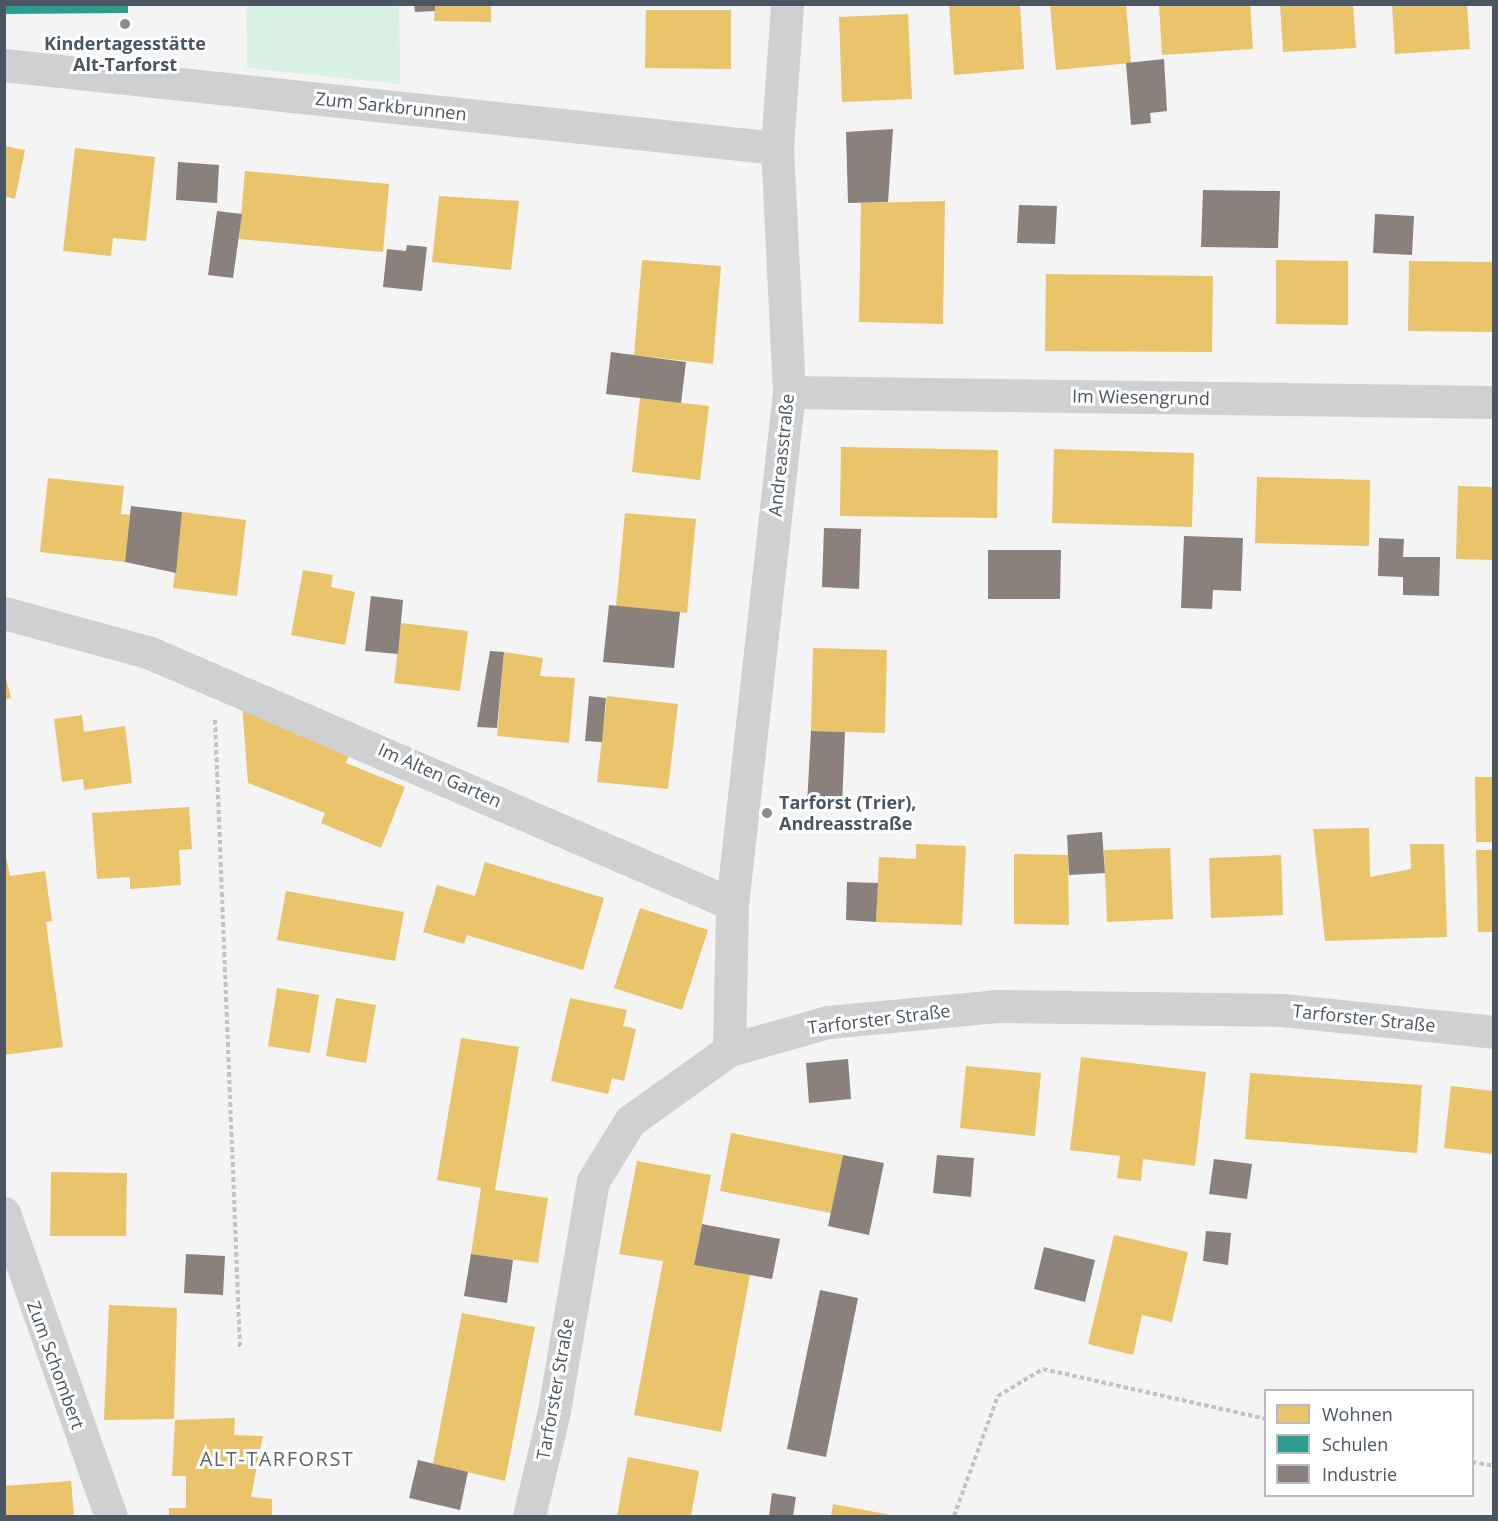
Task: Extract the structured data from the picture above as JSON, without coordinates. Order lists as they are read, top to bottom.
{
  "streets": {
    "street": [
      "Zum Sarkbrunnen",
      "Im Wiesengrund",
      "Andreasstraße",
      "Im Alten Garten",
      "Tarforster Straße",
      "Zum Schombert"
    ]
  },
  "crossings": [
    ["Zum Sarkbrunnen", "Andreasstraße"],
    ["Im Wiesengrund", "Andreasstraße"],
    ["Andreasstraße", "Im Alten Garten"]
  ],
  "districts": ["ALT-TARFORST"],
  "places": ["Kindertagesstätte Alt-Tarforst", "Tarforst (Trier), Andreasstraße"],
  "legend": ["Wohnen", "Schulen", "Industrie"]
}
